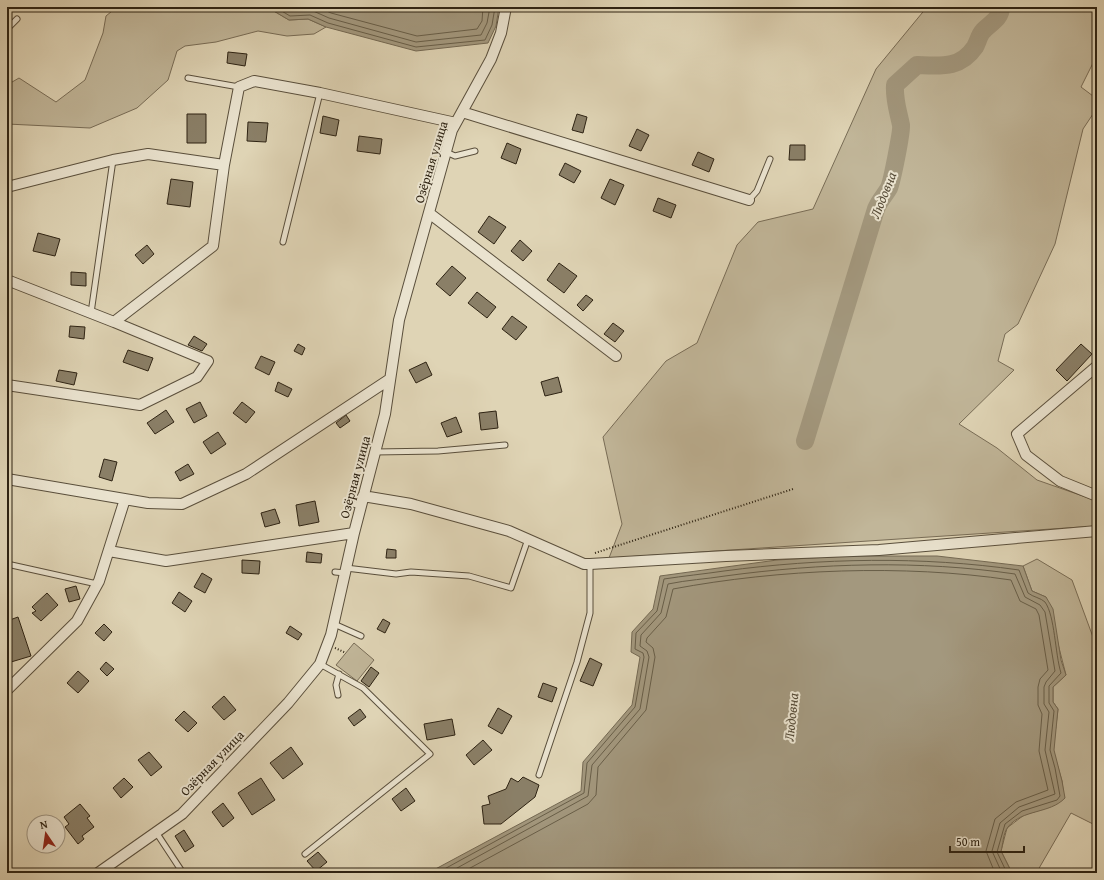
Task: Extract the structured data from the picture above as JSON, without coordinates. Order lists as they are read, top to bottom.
{
  "streets": {
    "street": ["Озёрная улица"]
  },
  "water": ["Людовна"],
  "scale_bar": "50 m",
  "north": "top"
}
